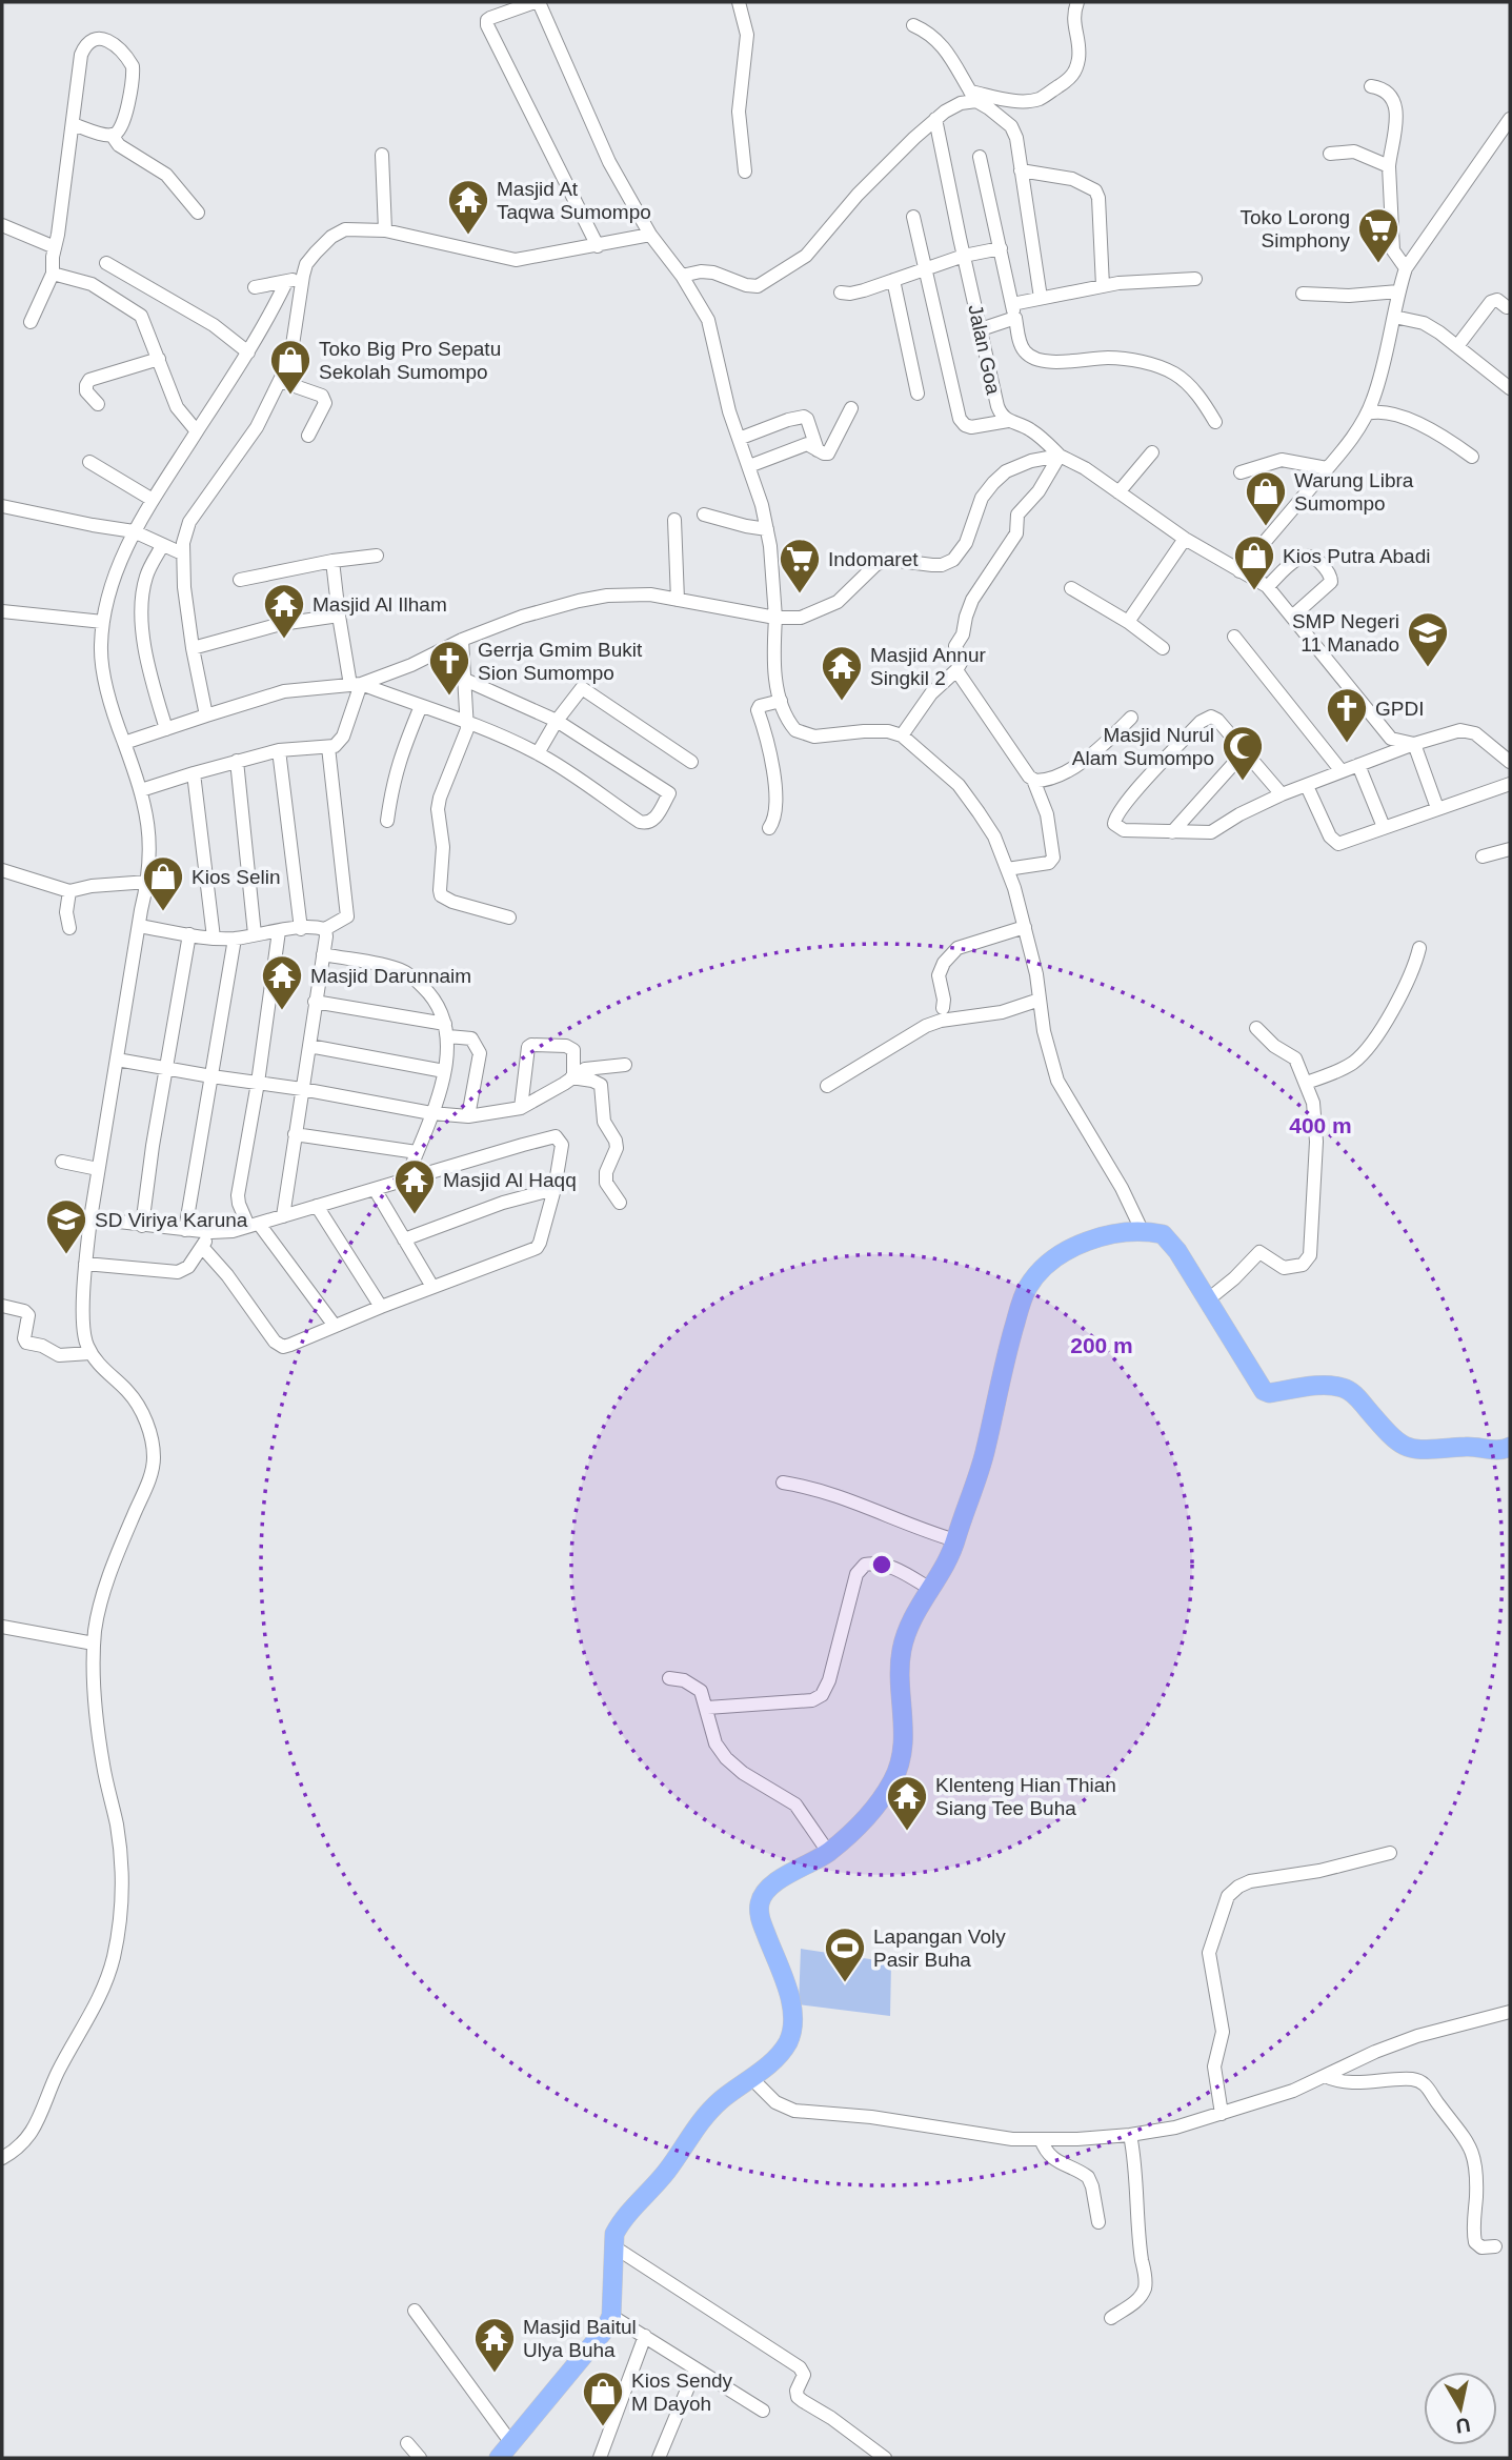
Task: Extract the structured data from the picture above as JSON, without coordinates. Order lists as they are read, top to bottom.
{
  "streets": {
    "street": ["Jalan Goa"]
  },
  "places": {
    "temple": [
      "Masjid At Taqwa Sumompo",
      "Masjid Al Ilham",
      "Masjid Annur Singkil 2",
      "Masjid Darunnaim",
      "Masjid Al Haqq",
      "Klenteng Hian Thian Siang Tee Buha",
      "Masjid Baitul Ulya Buha"
    ],
    "supermarket": ["Toko Lorong Simphony", "Indomaret"],
    "shop": [
      "Toko Big Pro Sepatu Sekolah Sumompo",
      "Warung Libra Sumompo",
      "Kios Putra Abadi",
      "Kios Selin",
      "Kios Sendy M Dayoh"
    ],
    "school or university": ["SMP Negeri 11 Manado", "SD Viriya Karuna"],
    "church": ["Gerrja Gmim Bukit Sion Sumompo", "GPDI"],
    "mosque": ["Masjid Nurul Alam Sumompo"],
    "sports": ["Lapangan Voly Pasir Buha"]
  },
  "north": "bottom",
  "rings": ["400 m", "200 m"]
}
